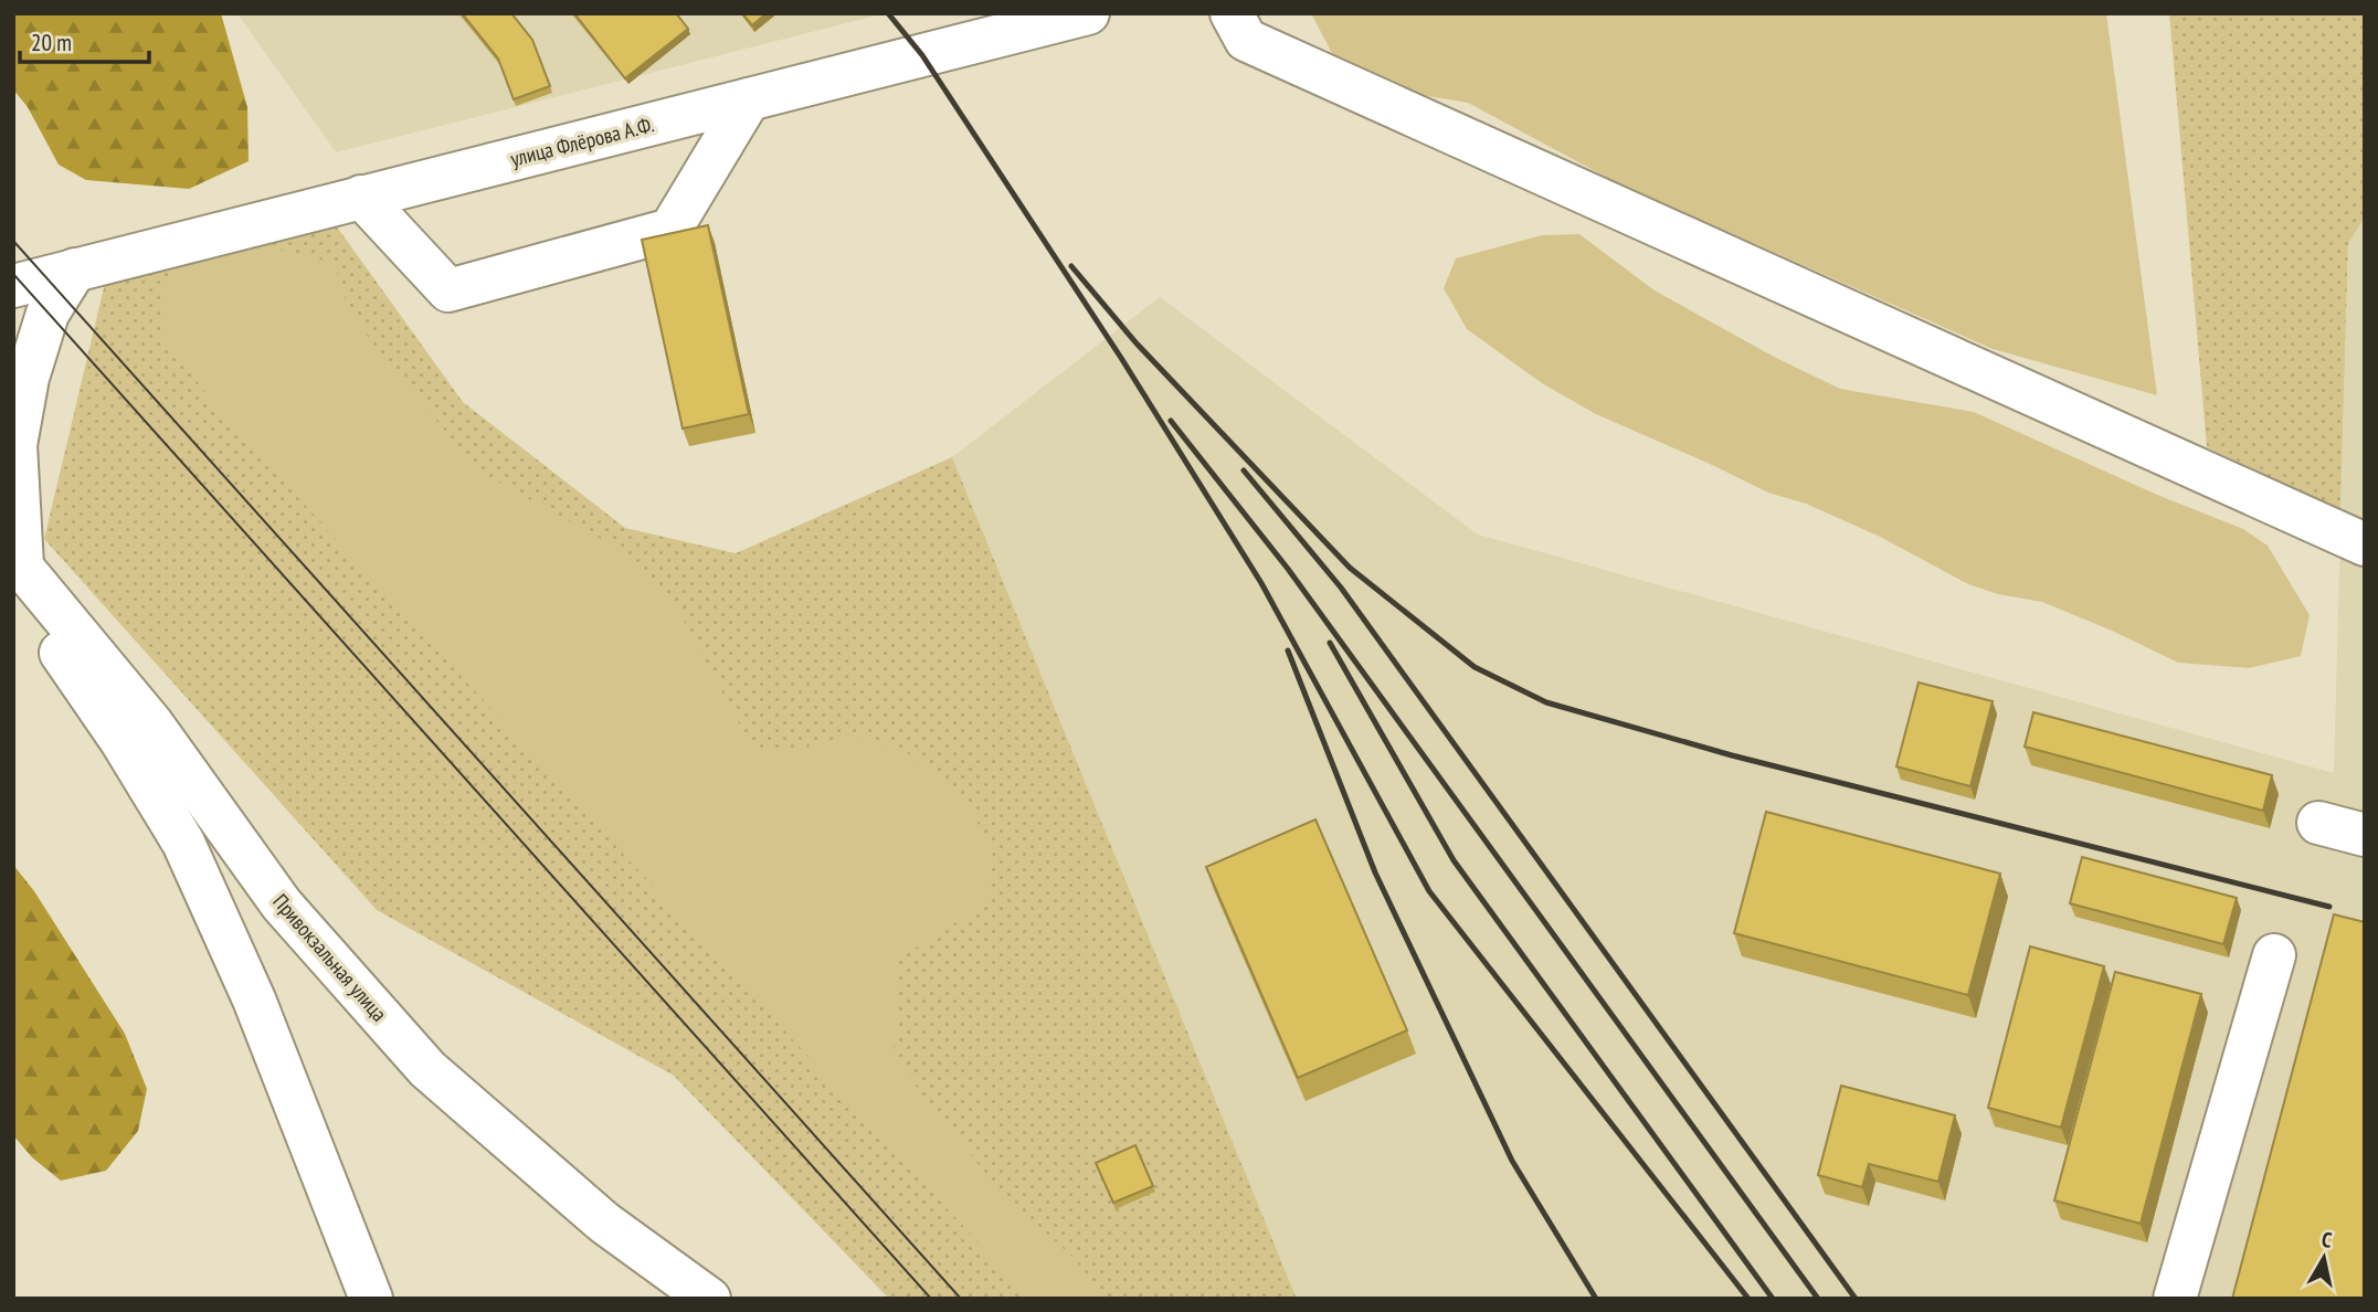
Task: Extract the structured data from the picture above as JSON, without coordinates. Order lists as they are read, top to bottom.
{
  "streets": {
    "street": ["улица Флёрова А.Ф.", "Привокзальная улица"]
  },
  "scale_bar": "20 m",
  "north": "top"
}
